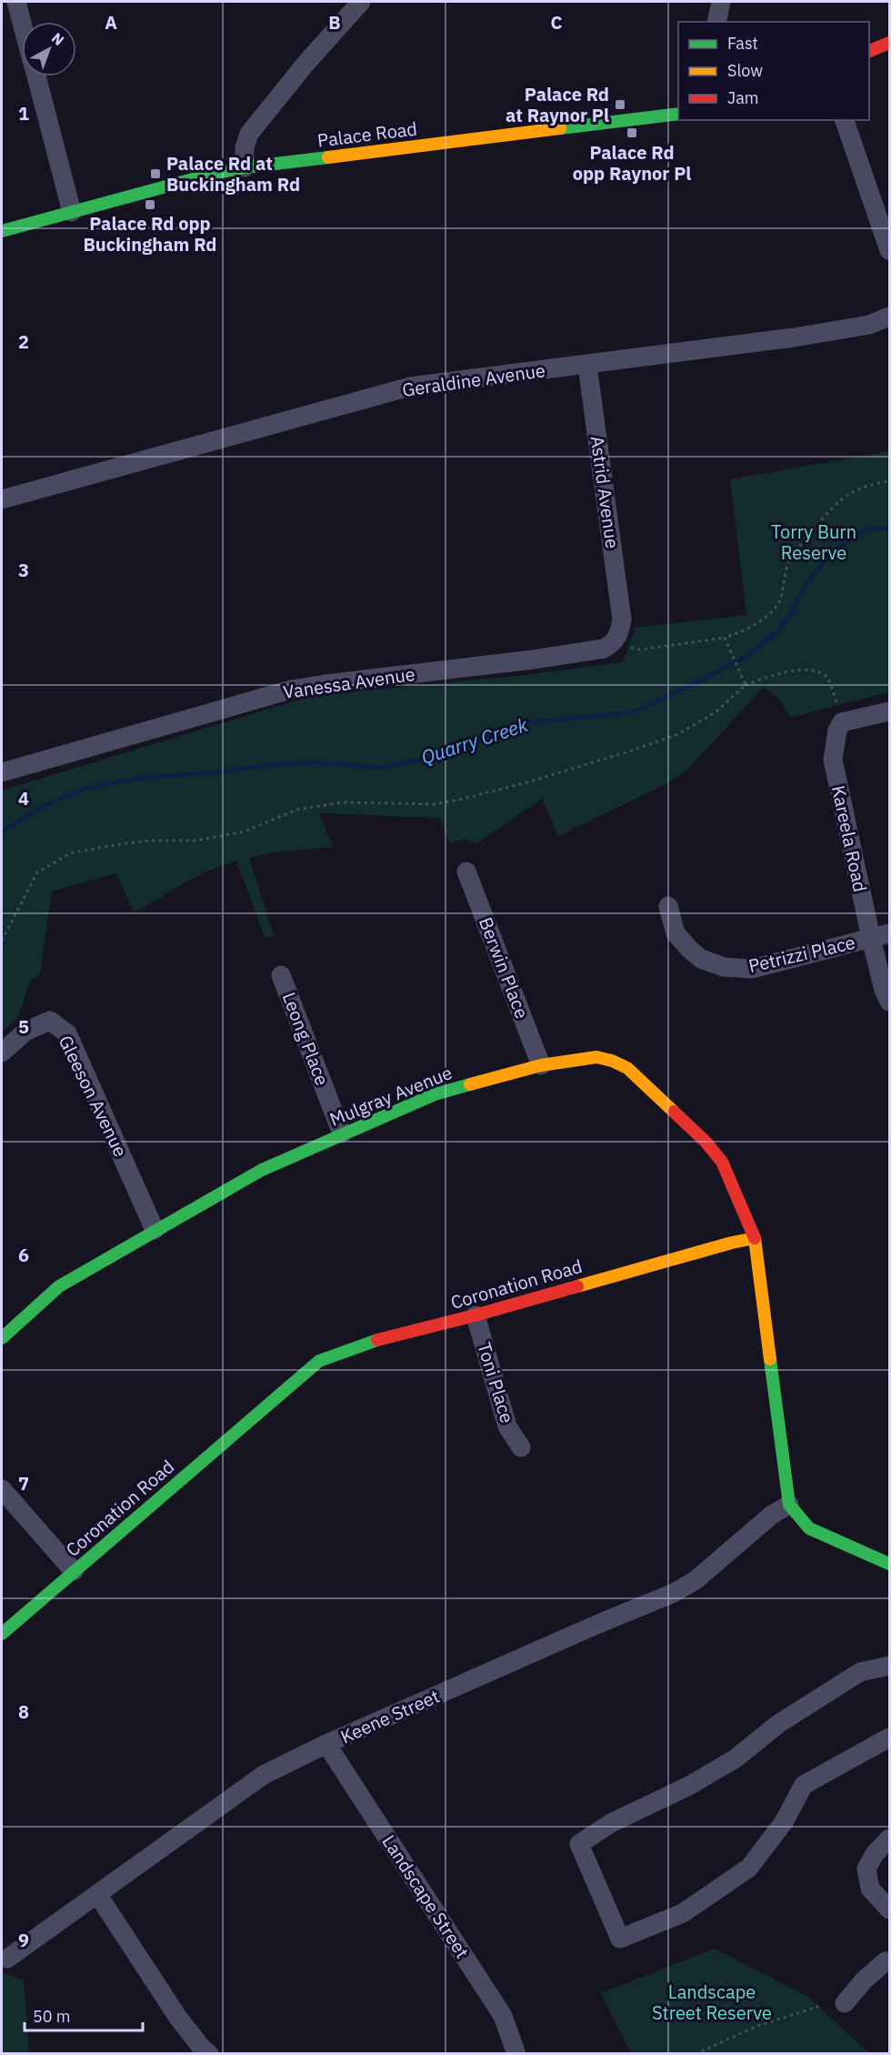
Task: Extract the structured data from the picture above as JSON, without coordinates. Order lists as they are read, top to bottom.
{
  "streets": {
    "street": [
      "Palace Road",
      "Geraldine Avenue",
      "Astrid Avenue",
      "Vanessa Avenue",
      "Kareela Road",
      "Petrizzi Place",
      "Berwin Place",
      "Leong Place",
      "Gleeson Avenue",
      "Mulgray Avenue",
      "Coronation Road",
      "Toni Place",
      "Keene Street",
      "Landscape Street"
    ]
  },
  "crossings": [
    ["Geraldine Avenue", "Astrid Avenue"],
    ["Astrid Avenue", "Vanessa Avenue"],
    ["Kareela Road", "Petrizzi Place"],
    ["Berwin Place", "Mulgray Avenue"],
    ["Leong Place", "Mulgray Avenue"],
    ["Gleeson Avenue", "Mulgray Avenue"],
    ["Mulgray Avenue", "Coronation Road"],
    ["Coronation Road", "Toni Place"],
    ["Keene Street", "Landscape Street"]
  ],
  "water": ["Quarry Creek"],
  "parks": ["Torry Burn Reserve", "Landscape Street Reserve"],
  "places": {
    "transit": [
      "Palace Rd at Raynor Pl",
      "Palace Rd opp Raynor Pl",
      "Palace Rd at Buckingham Rd",
      "Palace Rd opp Buckingham Rd"
    ]
  },
  "legend": ["Fast", "Slow", "Jam"],
  "scale_bar": "50 m",
  "north": "top right",
  "grid": {
    "columns": ["A", "B", "C"],
    "rows": [
      "1",
      "2",
      "3",
      "4",
      "5",
      "6",
      "7",
      "8",
      "9"
    ]
  }
}
